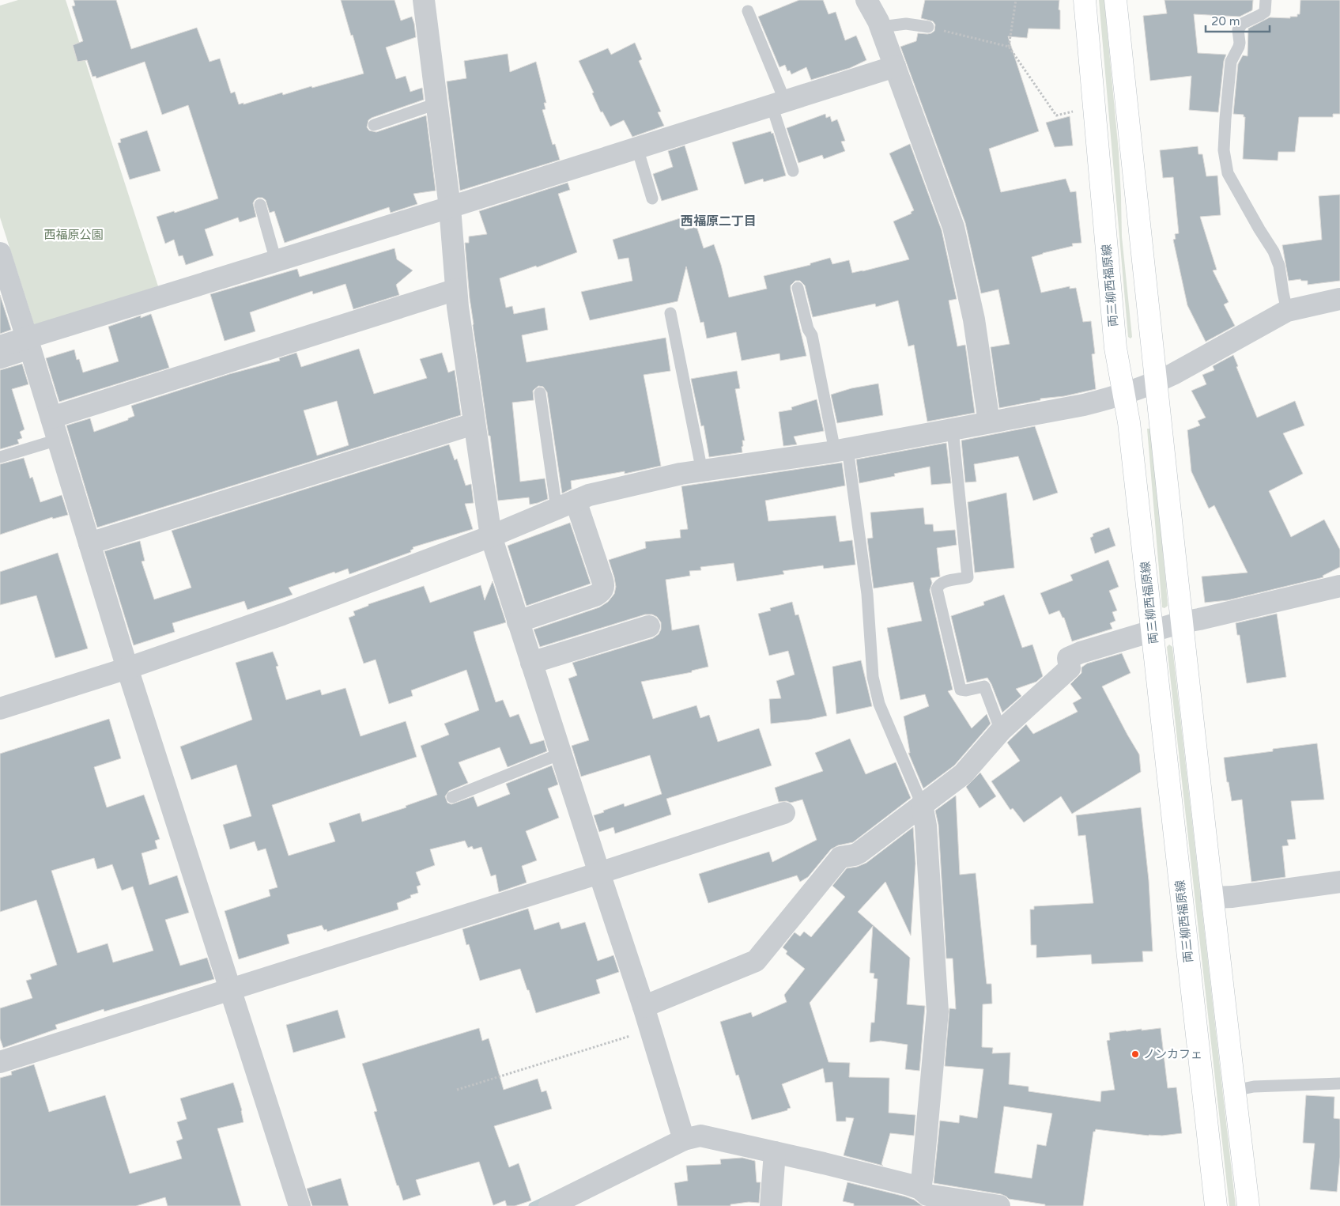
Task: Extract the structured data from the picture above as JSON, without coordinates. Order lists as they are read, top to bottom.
{
  "streets": {
    "main road": ["両三柳西福原線"]
  },
  "districts": ["西福原二丁目"],
  "parks": ["西福原公園"],
  "places": ["ノンカフェ"],
  "scale_bar": "20 m"
}
